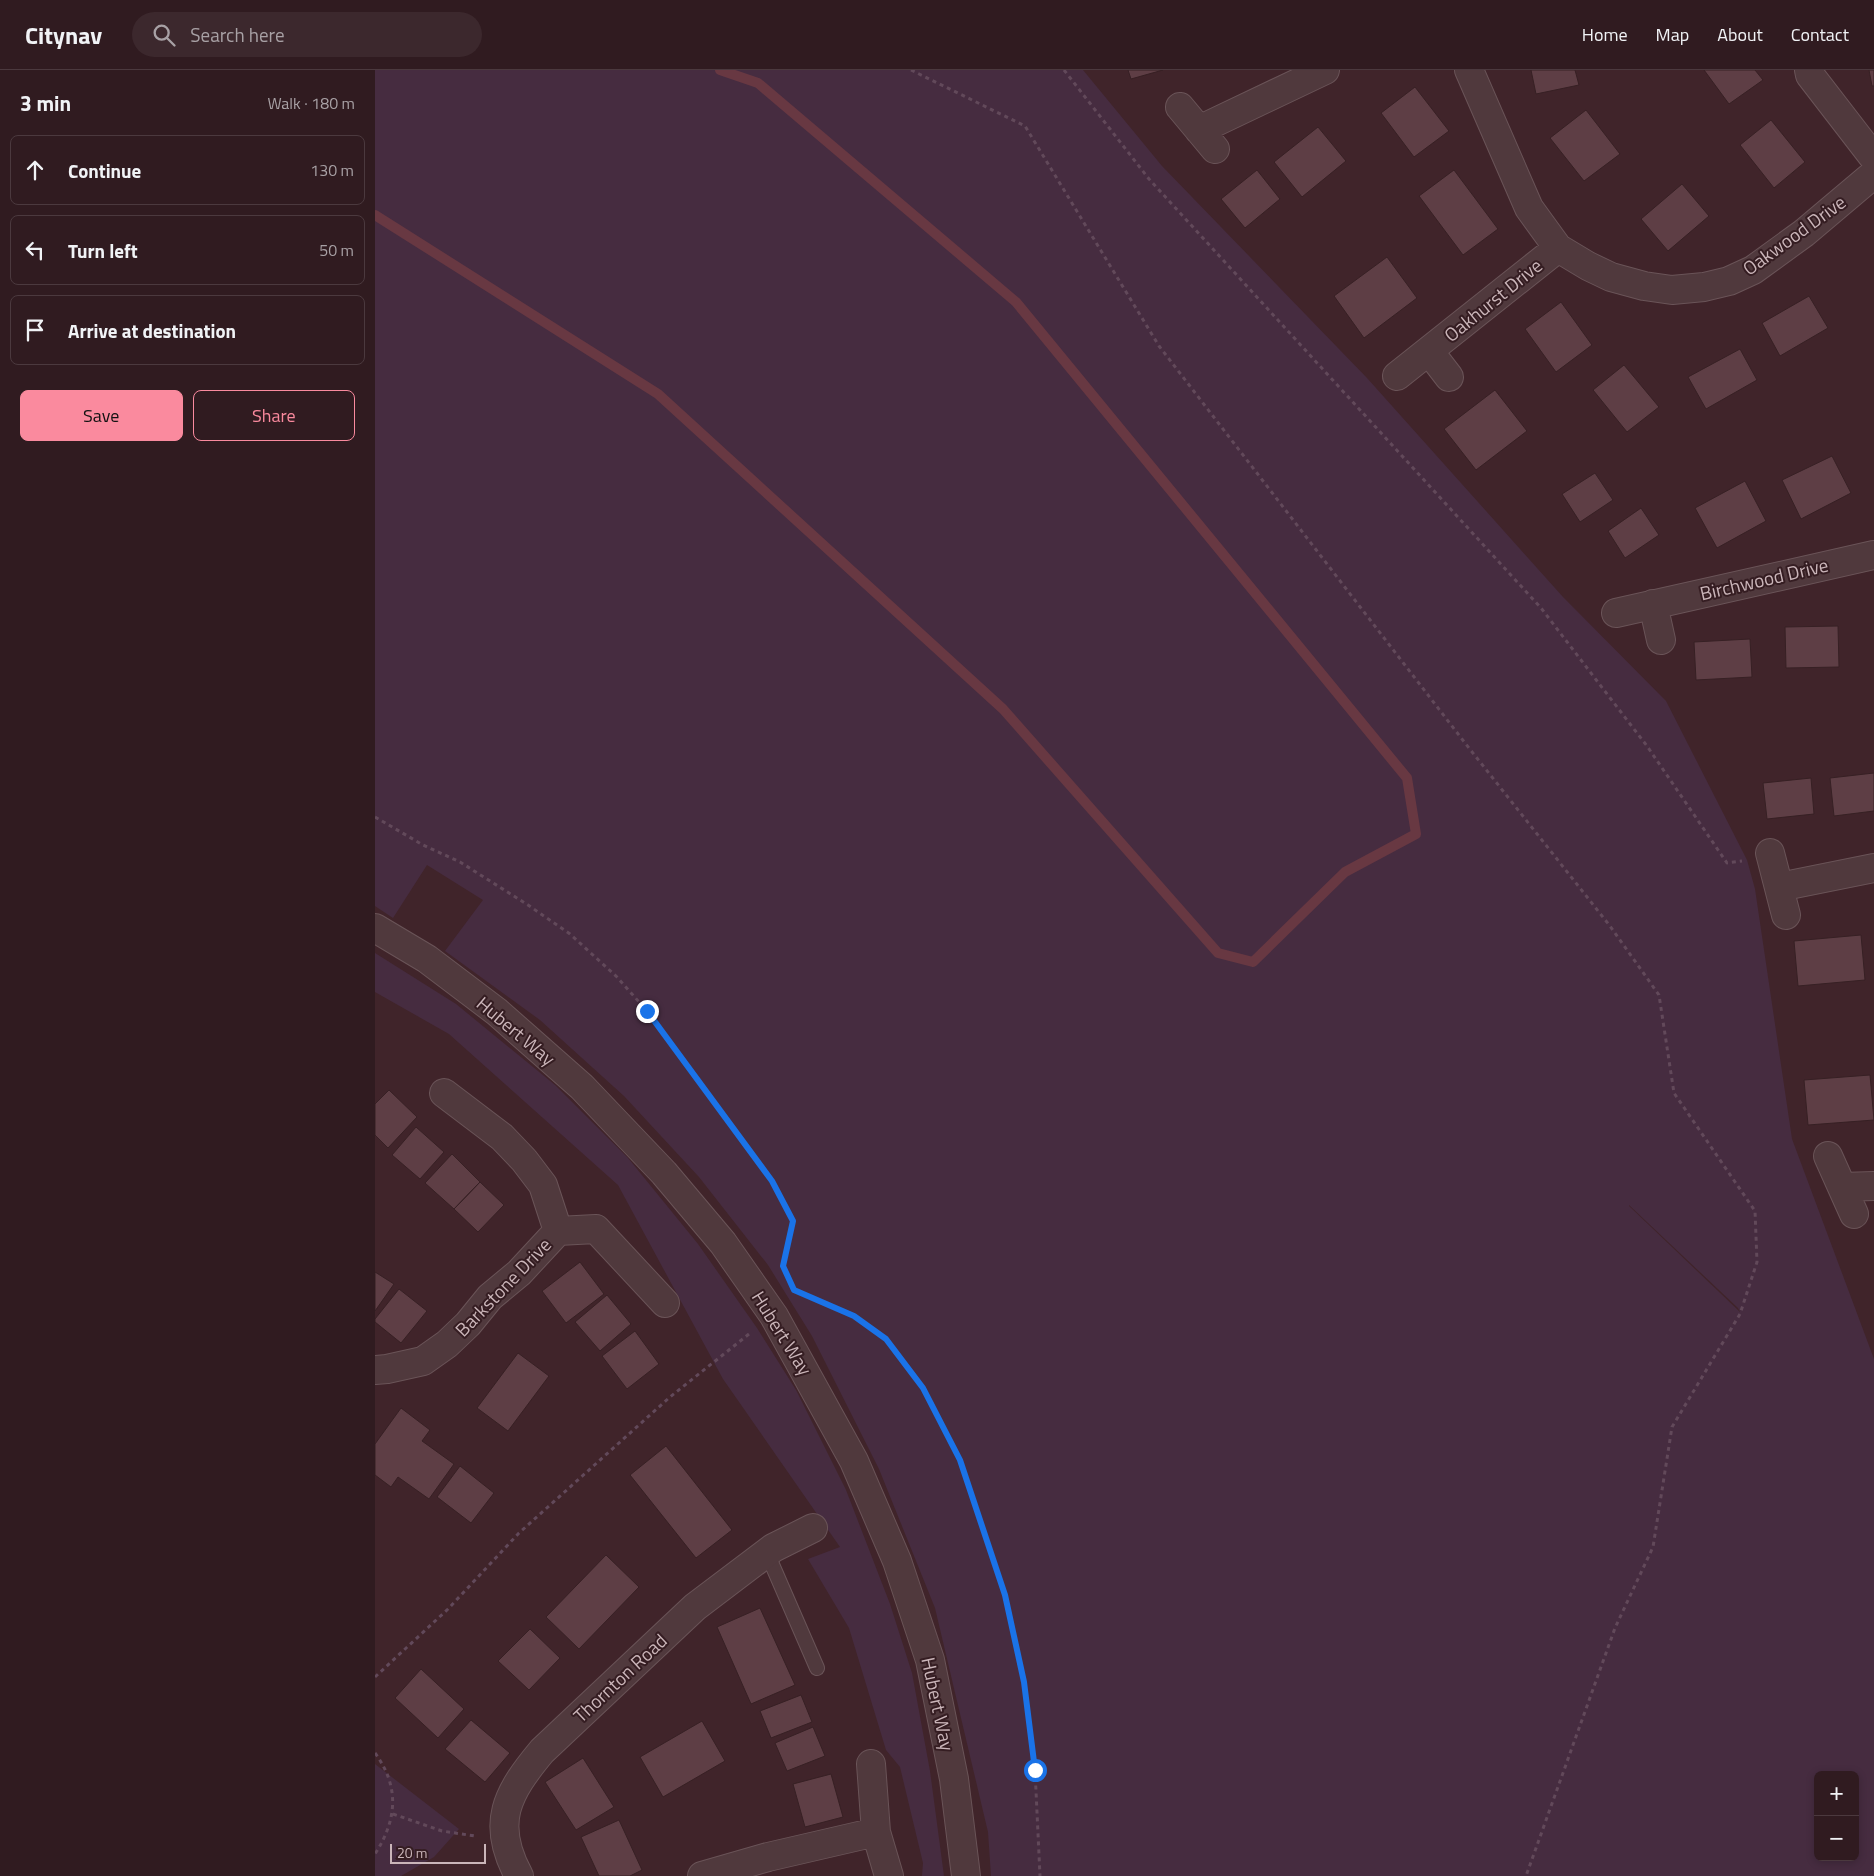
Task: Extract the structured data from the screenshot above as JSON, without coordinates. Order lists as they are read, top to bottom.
{
  "streets": {
    "street": [
      "Oakwood Drive",
      "Oakhurst Drive",
      "Birchwood Drive",
      "Hubert Way",
      "Barkstone Drive",
      "Thornton Road"
    ]
  },
  "crossings": [
    ["Oakwood Drive", "Oakhurst Drive"]
  ],
  "scale_bar": "20 m",
  "page": {
    "header": "Citynav",
    "search": "Search here",
    "nav": [
      "Home",
      "Map",
      "About",
      "Contact"
    ],
    "heading": ["3 min", "Walk · 180 m"],
    "list": [
      ["Continue", "130 m"],
      ["Turn left", "50 m"],
      "Arrive at destination"
    ],
    "buttons": ["Save", "Share"],
    "map_buttons": ["+", "−"],
    "scale": "20 m"
  }
}
